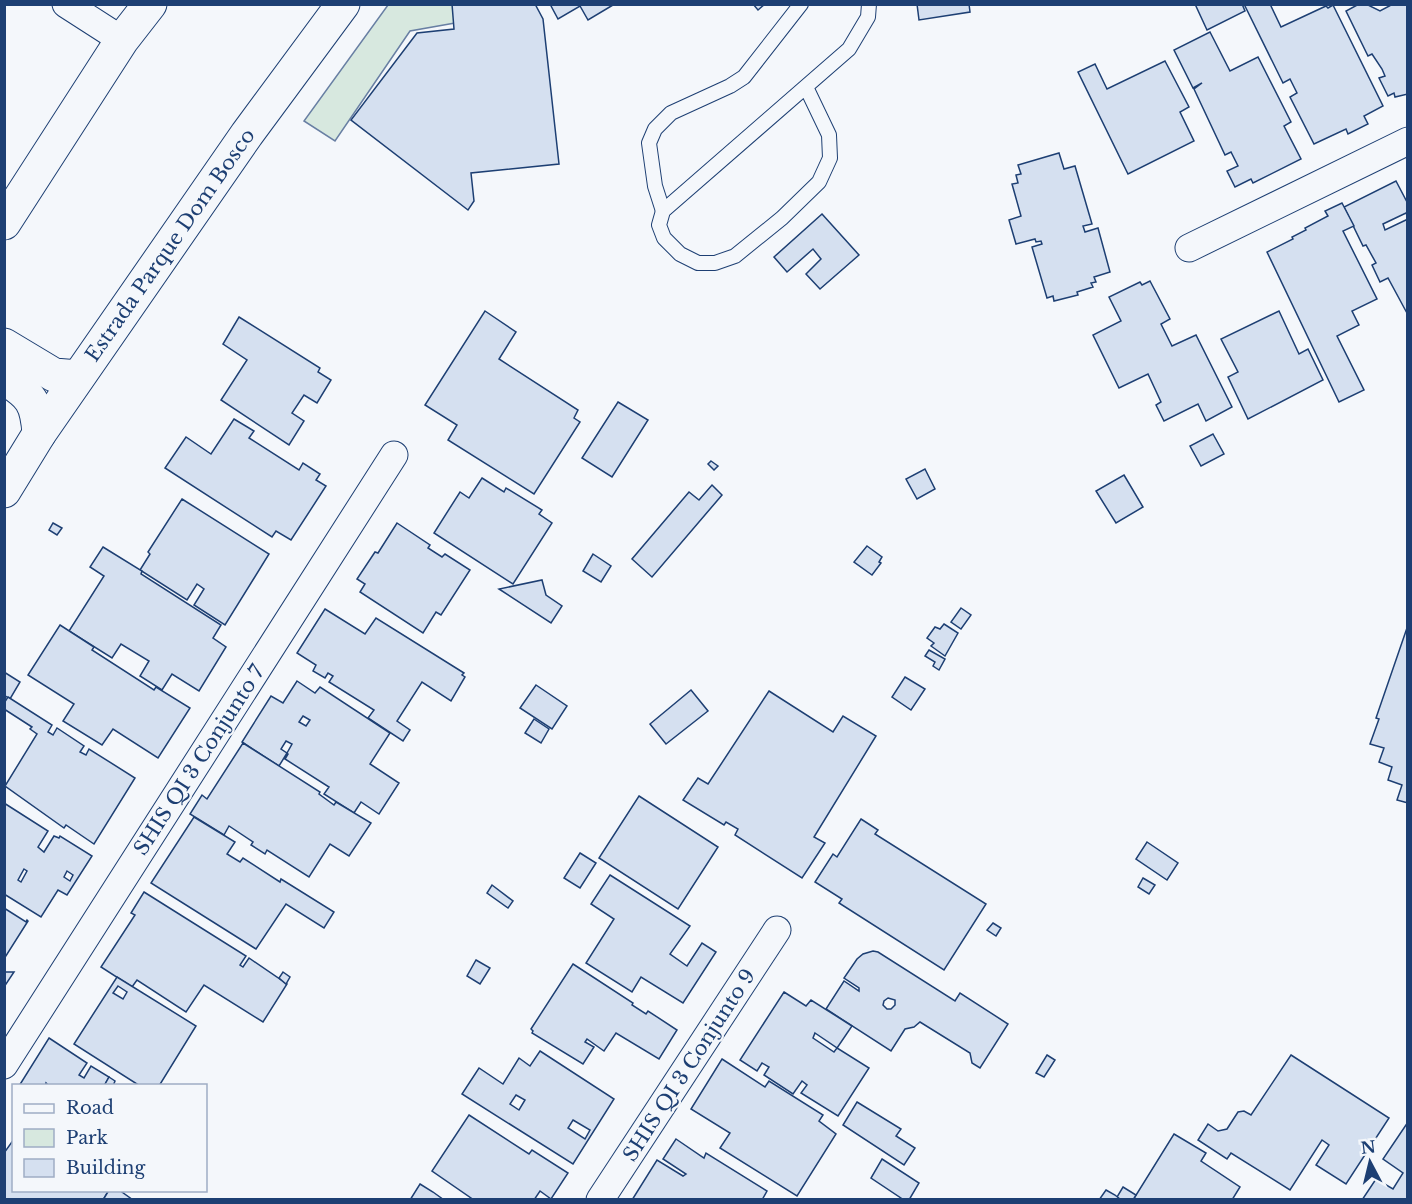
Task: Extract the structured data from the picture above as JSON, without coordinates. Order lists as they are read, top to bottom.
{
  "streets": {
    "main road": ["Estrada Parque Dom Bosco"],
    "street": ["SHIS QI 3 Conjunto 7", "SHIS QI 3 Conjunto 9"]
  },
  "legend": ["Road", "Park", "Building"],
  "north": "top"
}
